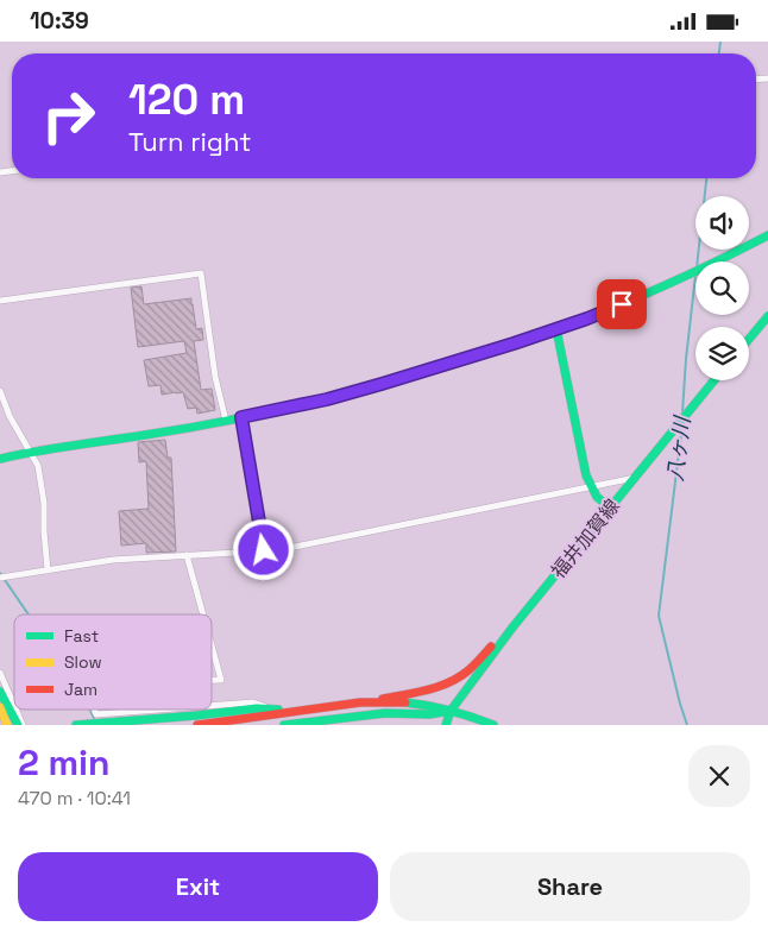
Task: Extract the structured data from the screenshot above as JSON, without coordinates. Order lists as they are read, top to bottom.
{
  "streets": {
    "main road": ["福井加賀線"]
  },
  "water": ["八ヶ川"],
  "legend": ["Fast", "Slow", "Jam"],
  "page": {
    "status": "10:39",
    "turn": ["120 m", "Turn right"],
    "heading": ["2 min", "470 m · 10:41"],
    "buttons": ["Exit", "Share"]
  }
}
